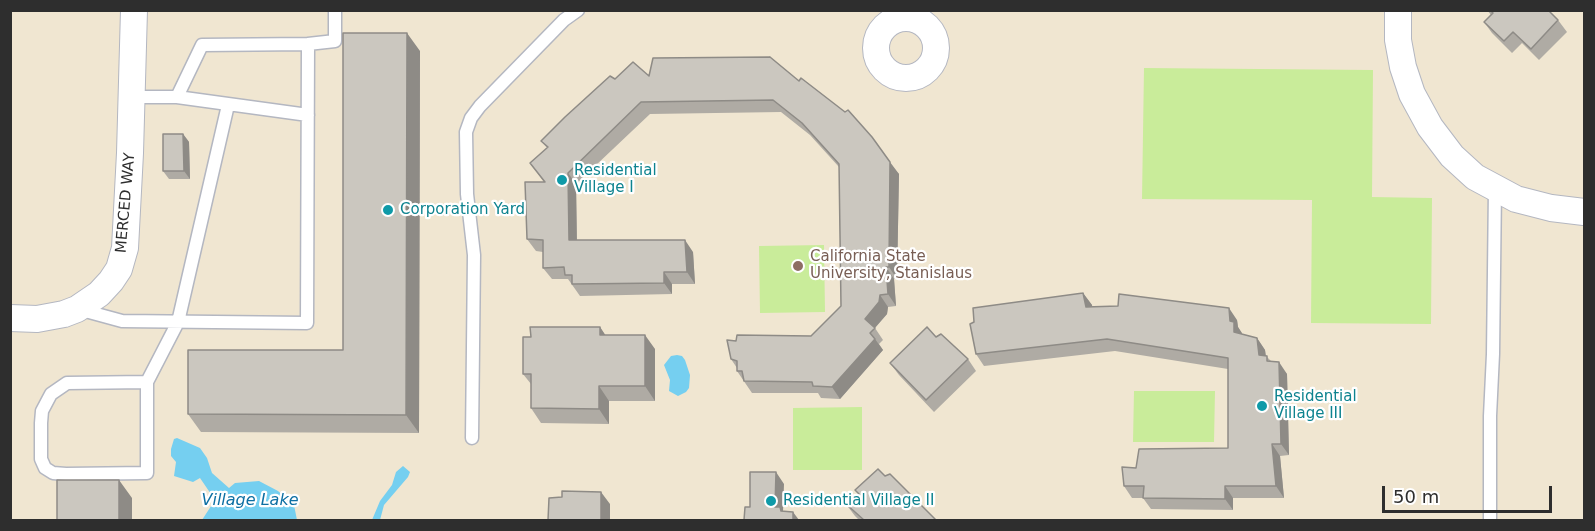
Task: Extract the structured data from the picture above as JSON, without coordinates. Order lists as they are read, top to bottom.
{
  "streets": {
    "street": ["MERCED WAY"]
  },
  "water": ["Village Lake"],
  "places": [
    "Residential Village I",
    "Corporation Yard",
    "California State University, Stanislaus",
    "Residential Village III",
    "Residential Village II"
  ],
  "scale_bar": "50 m"
}
